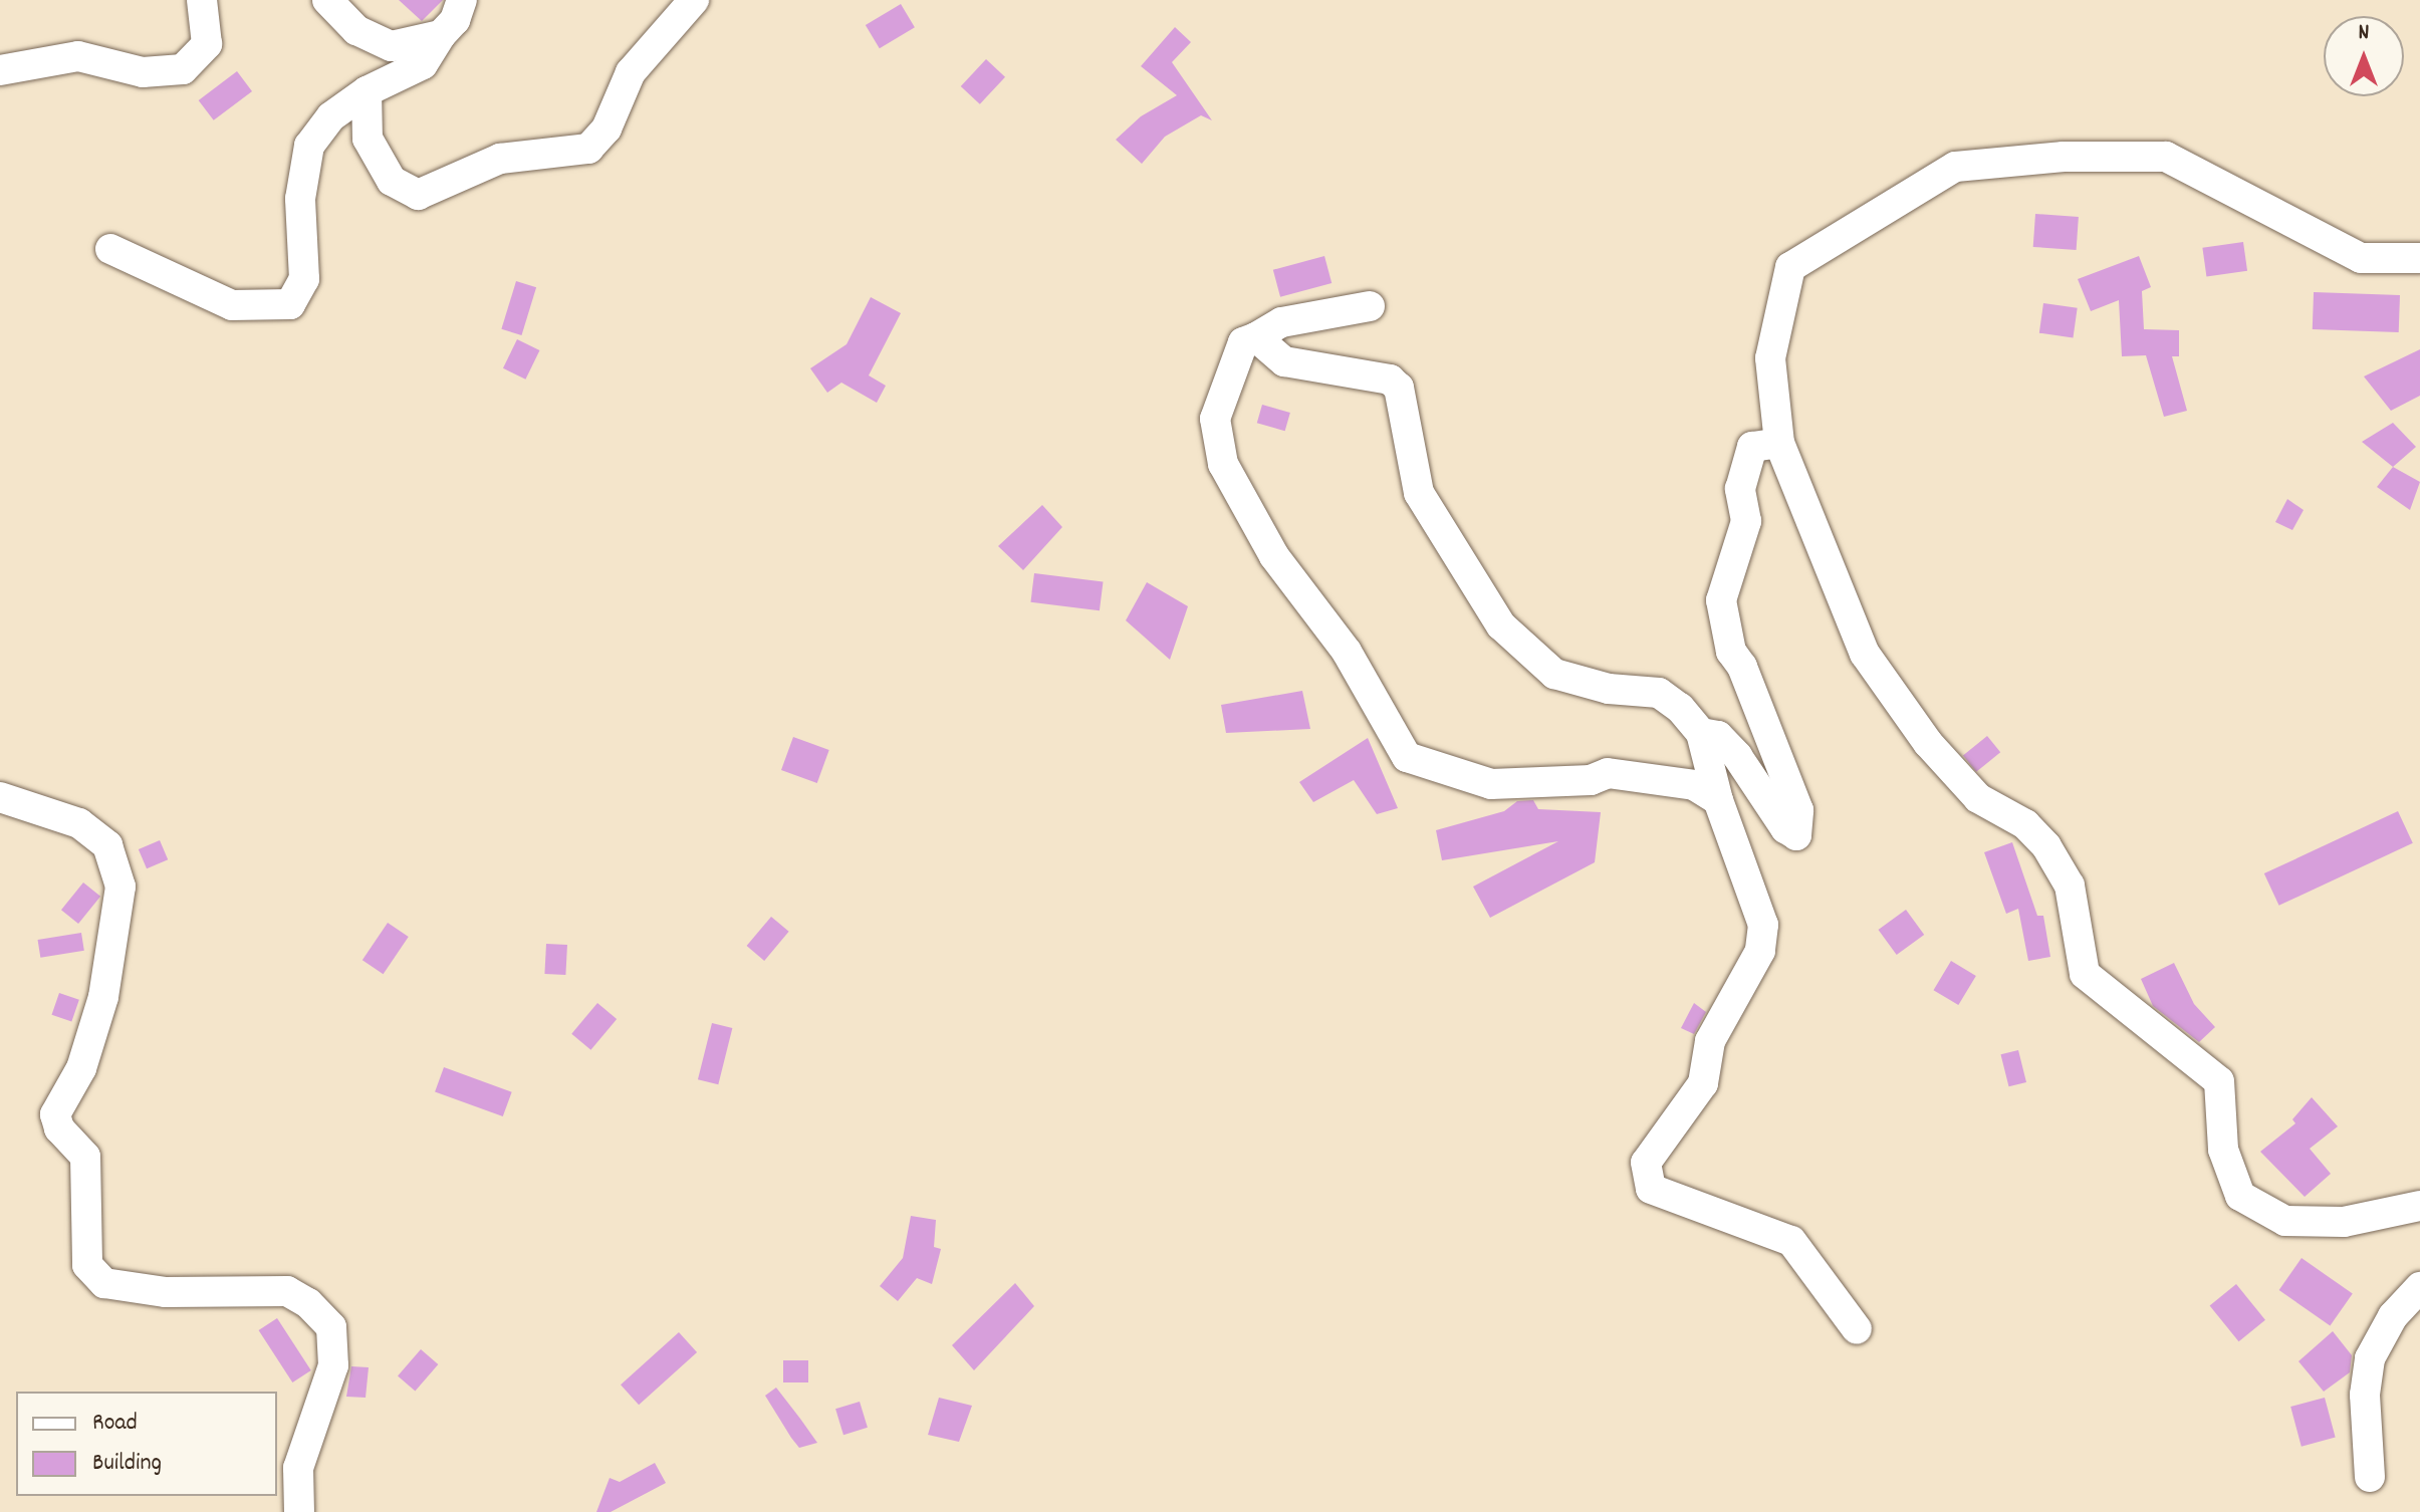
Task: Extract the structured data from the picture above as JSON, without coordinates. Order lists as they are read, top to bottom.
{
  "legend": ["Road", "Building"],
  "north": "top"
}
